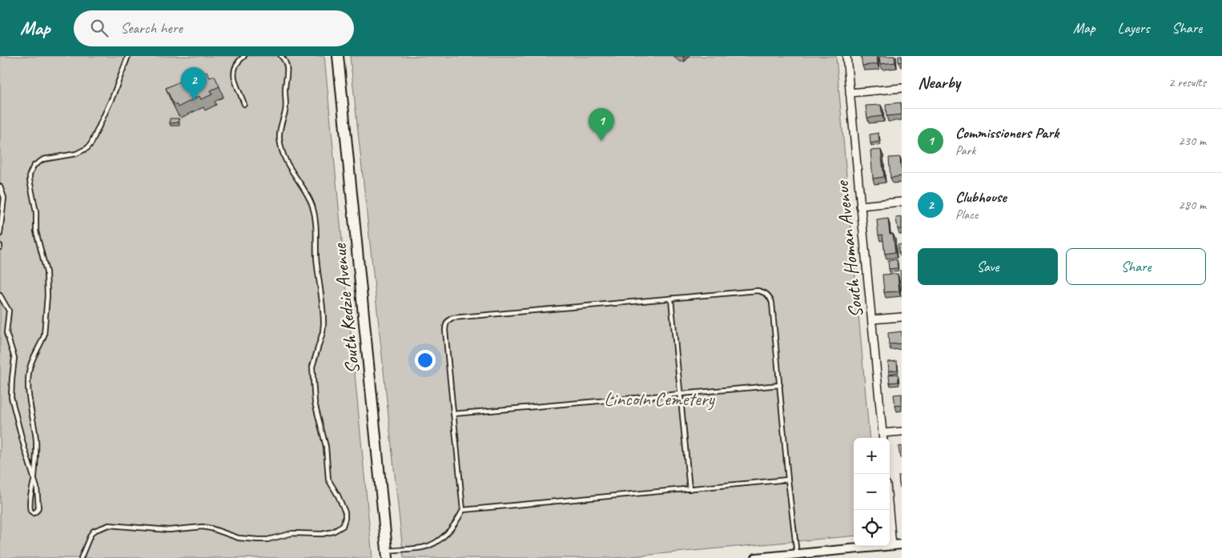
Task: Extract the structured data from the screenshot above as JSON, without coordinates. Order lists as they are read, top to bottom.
{
  "streets": {
    "main road": ["South Kedzie Avenue"],
    "street": ["South Homan Avenue"]
  },
  "parks": ["Lincoln Cemetery"],
  "page": {
    "header": "Map",
    "search": "Search here",
    "nav": ["Map", "Layers", "Share"],
    "heading": ["Nearby", "2 results"],
    "pins": ["2", "1"],
    "list": [
      {
        "mark": "1",
        "name": "Commissioners Park",
        "note": "Park",
        "value": "230 m"
      },
      {
        "mark": "2",
        "name": "Clubhouse",
        "note": "Place",
        "value": "280 m"
      }
    ],
    "buttons": ["Save", "Share"],
    "map_buttons": ["+", "−"]
  }
}
